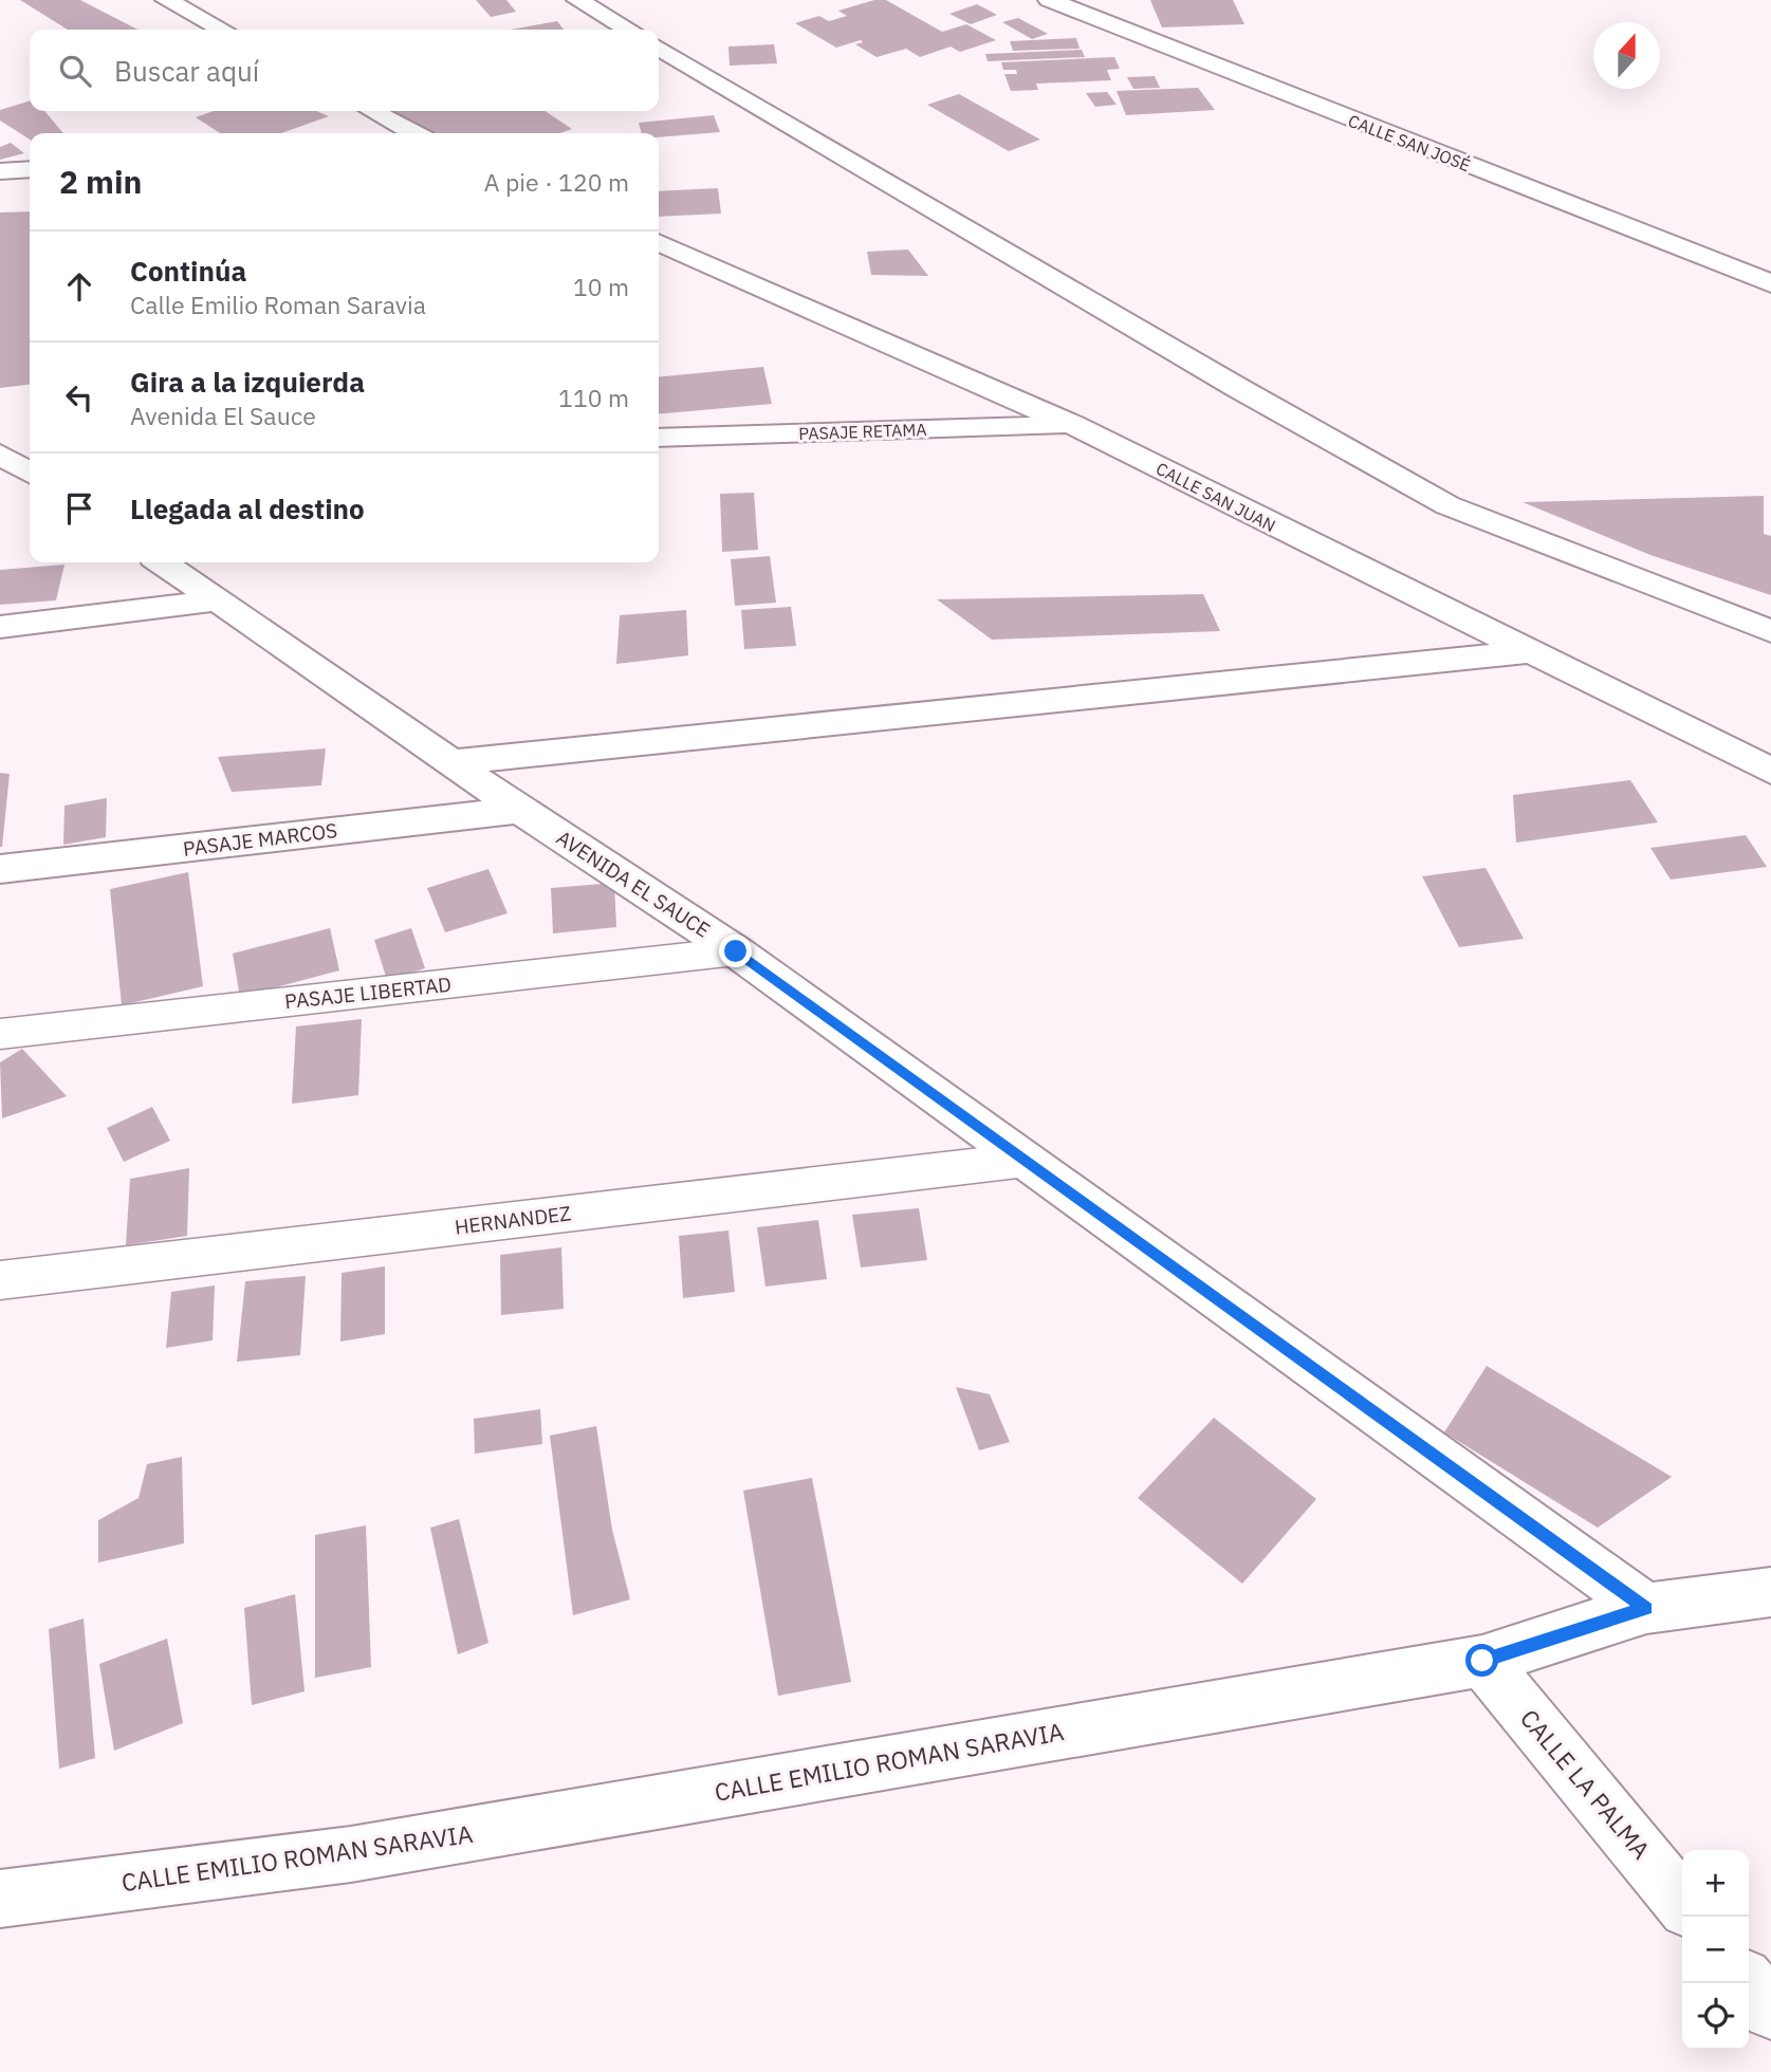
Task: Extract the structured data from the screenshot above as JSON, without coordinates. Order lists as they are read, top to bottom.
{
  "streets": {
    "street": [
      "CALLE SAN JOSÉ",
      "PASAJE RETAMA",
      "CALLE SAN JUAN",
      "PASAJE MARCOS",
      "AVENIDA EL SAUCE",
      "CALLE EMILIO ROMAN SARAVIA",
      "CALLE LA PALMA"
    ],
    "lane": ["PASAJE LIBERTAD", "HERNANDEZ"]
  },
  "crossings": [
    ["PASAJE RETAMA", "CALLE SAN JUAN"],
    ["PASAJE MARCOS", "AVENIDA EL SAUCE"],
    ["AVENIDA EL SAUCE", "PASAJE LIBERTAD"],
    ["AVENIDA EL SAUCE", "HERNANDEZ"],
    ["AVENIDA EL SAUCE", "CALLE EMILIO ROMAN SARAVIA"],
    ["CALLE EMILIO ROMAN SARAVIA", "CALLE LA PALMA"]
  ],
  "north": "top",
  "page": {
    "search": "Buscar aquí",
    "heading": ["2 min", "A pie · 120 m"],
    "list": [
      ["Continúa", "Calle Emilio Roman Saravia", "10 m"],
      ["Gira a la izquierda", "Avenida El Sauce", "110 m"],
      "Llegada al destino"
    ],
    "map_buttons": ["+", "−"]
  }
}
